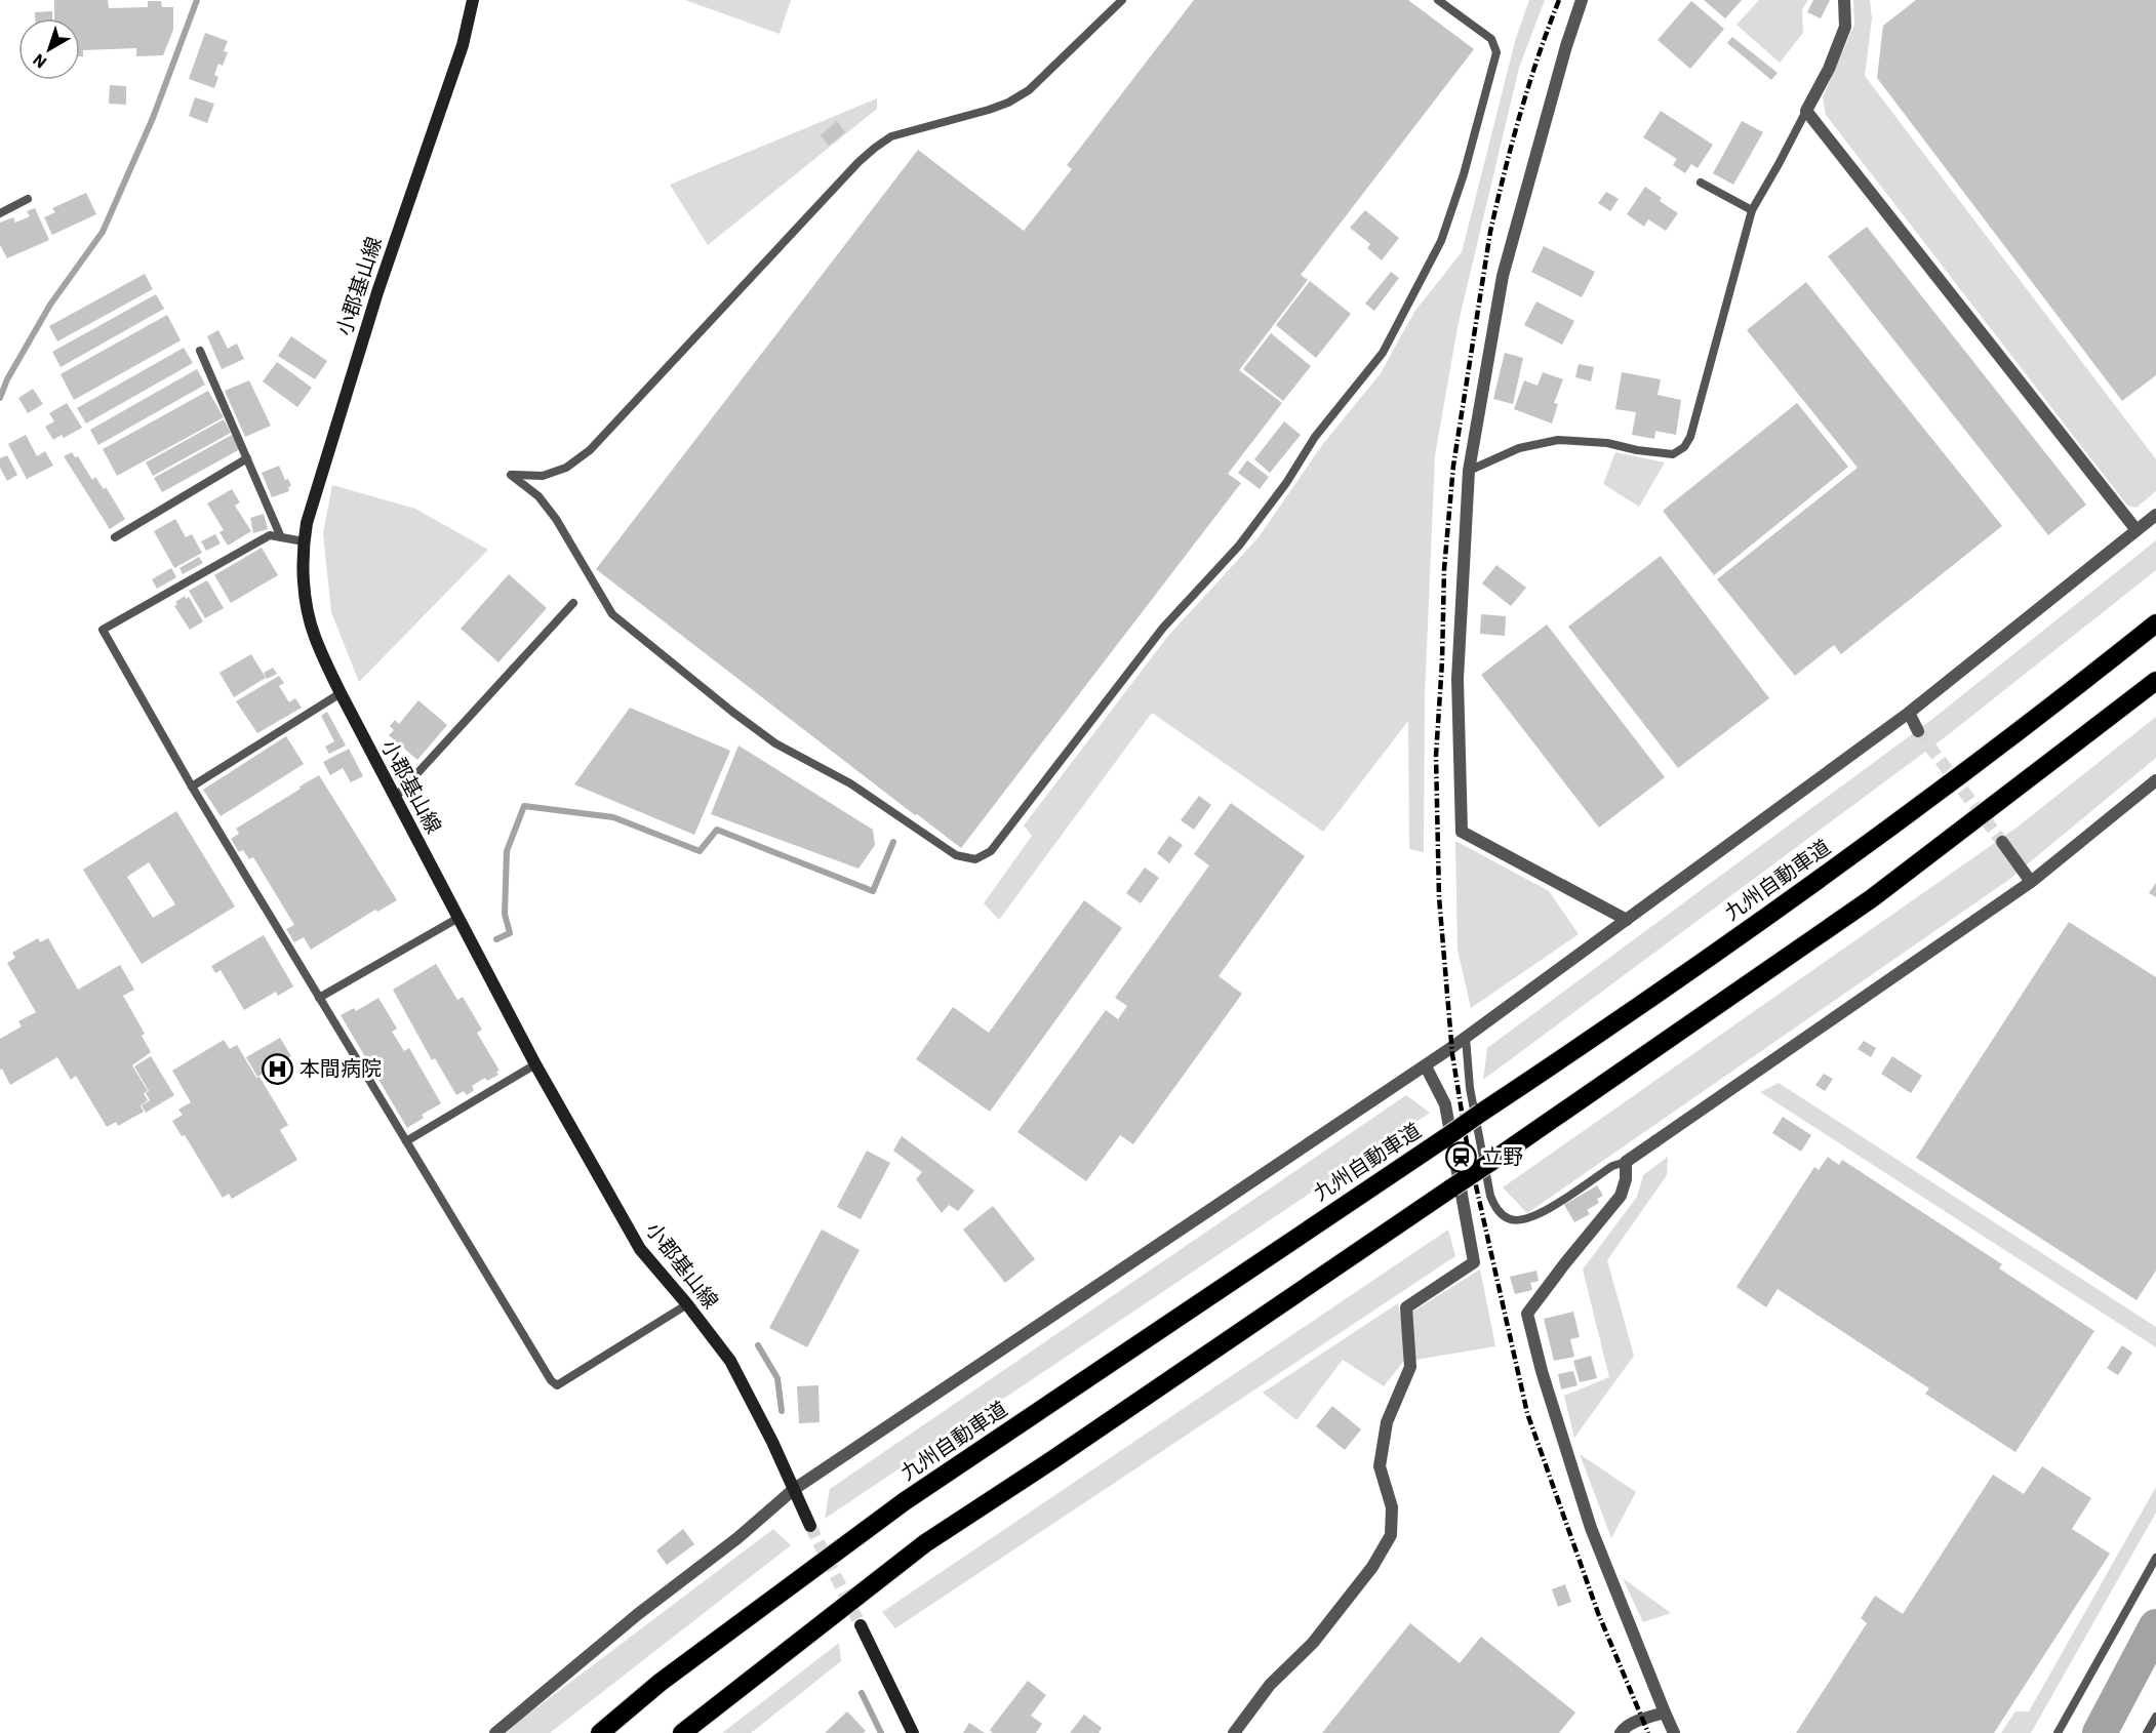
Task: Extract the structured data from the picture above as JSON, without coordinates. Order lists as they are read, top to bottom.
{
  "streets": {
    "highway": ["九州自動車道"],
    "main road": ["小郡基山線"]
  },
  "places": {
    "hospital": ["本間病院"],
    "station": ["立野"]
  },
  "north": "bottom left"
}
